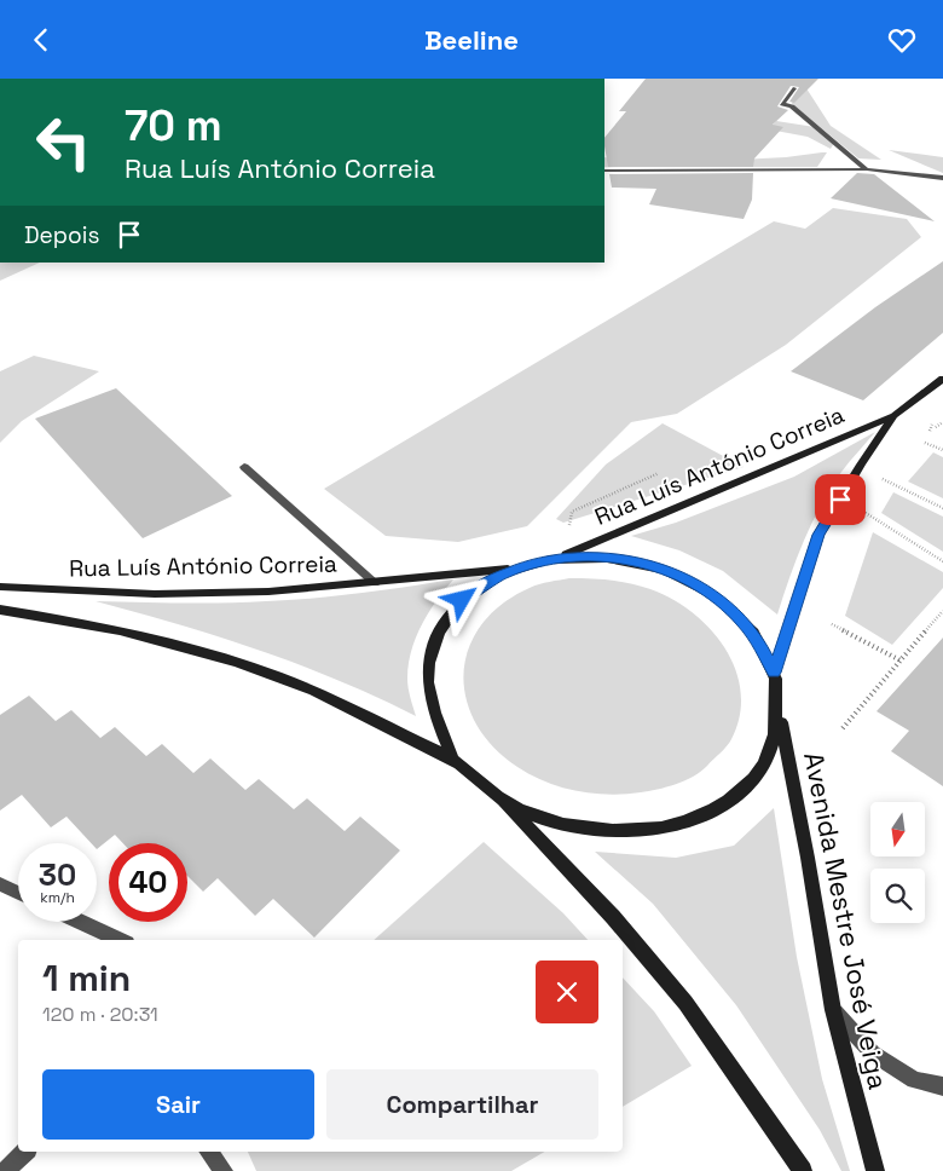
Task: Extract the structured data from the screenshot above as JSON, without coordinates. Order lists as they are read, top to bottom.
{
  "streets": {
    "street": ["Rua Luís António Correia", "Avenida Mestre José Veiga"]
  },
  "north": "bottom",
  "page": {
    "header": "Beeline",
    "turn": ["70 m", "Rua Luís António Correia"],
    "then": "Depois",
    "speed": "30 km/h",
    "limit": "40",
    "heading": ["1 min", "120 m · 20:31"],
    "buttons": ["Sair", "Compartilhar"]
  }
}
